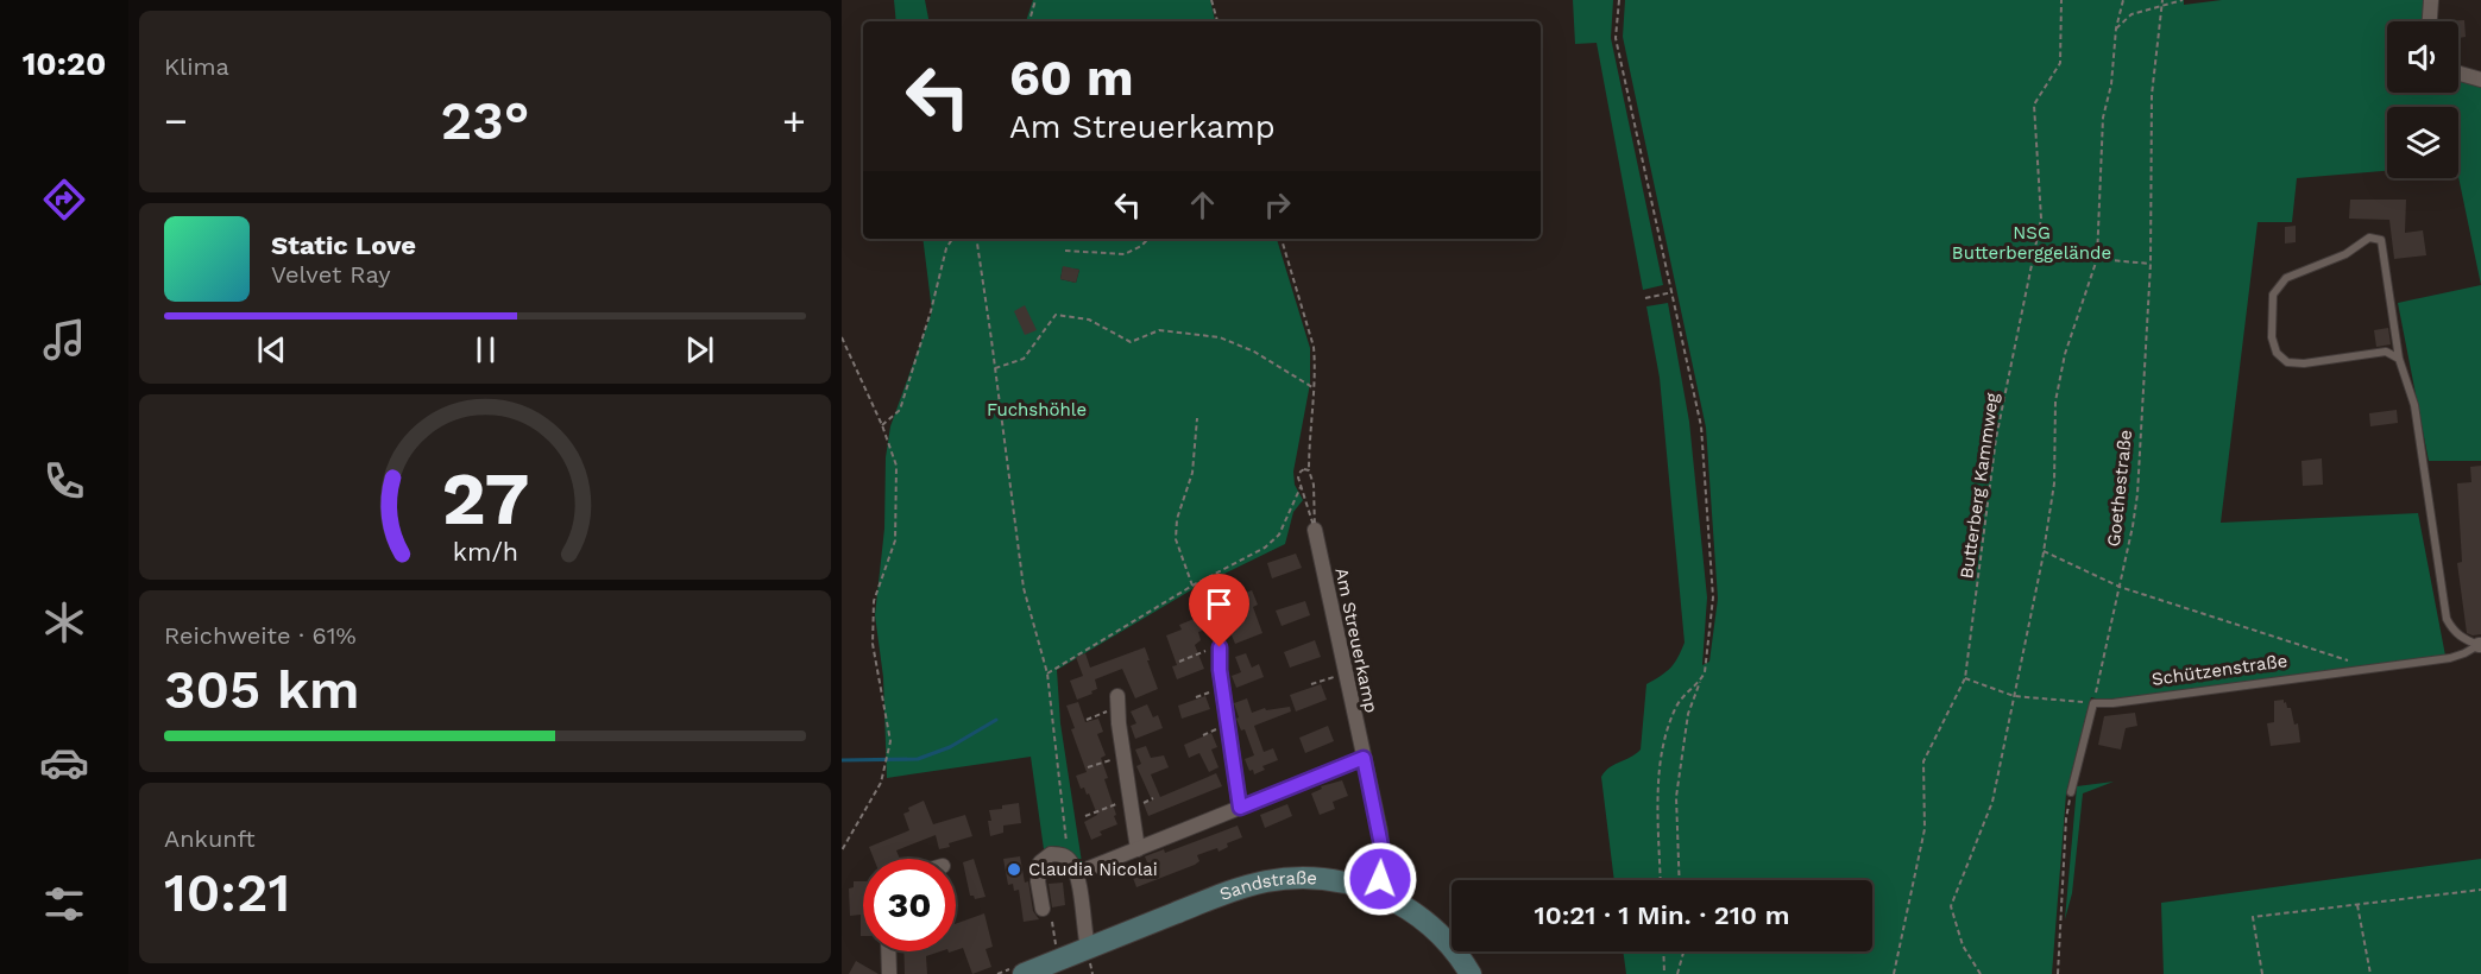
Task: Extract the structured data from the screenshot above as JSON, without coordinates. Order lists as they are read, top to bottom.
{
  "streets": {
    "street": ["Am Streuerkamp", "Sandstraße"],
    "lane": ["Schützenstraße"],
    "path": ["Butterberg Kammweg", "Goethestraße"]
  },
  "crossings": [
    ["Goethestraße", "Schützenstraße"],
    ["Am Streuerkamp", "Sandstraße"]
  ],
  "parks": ["NSG Butterberggelände", "Fuchshöhle"],
  "places": ["Claudia Nicolai"],
  "page": {
    "tabs": "10:20",
    "tile": [
      "Klima",
      ["Reichweite · 61%", "305 km"],
      ["Ankunft", "10:21"]
    ],
    "turn": ["60 m", "Am Streuerkamp"],
    "heat": ["−", "23°", "+"],
    "song": ["Static Love", "Velvet Ray"],
    "limit": "30",
    "trip": "10:21 · 1 Min. · 210 m",
    "gauge": ["27", "km/h"]
  }
}
